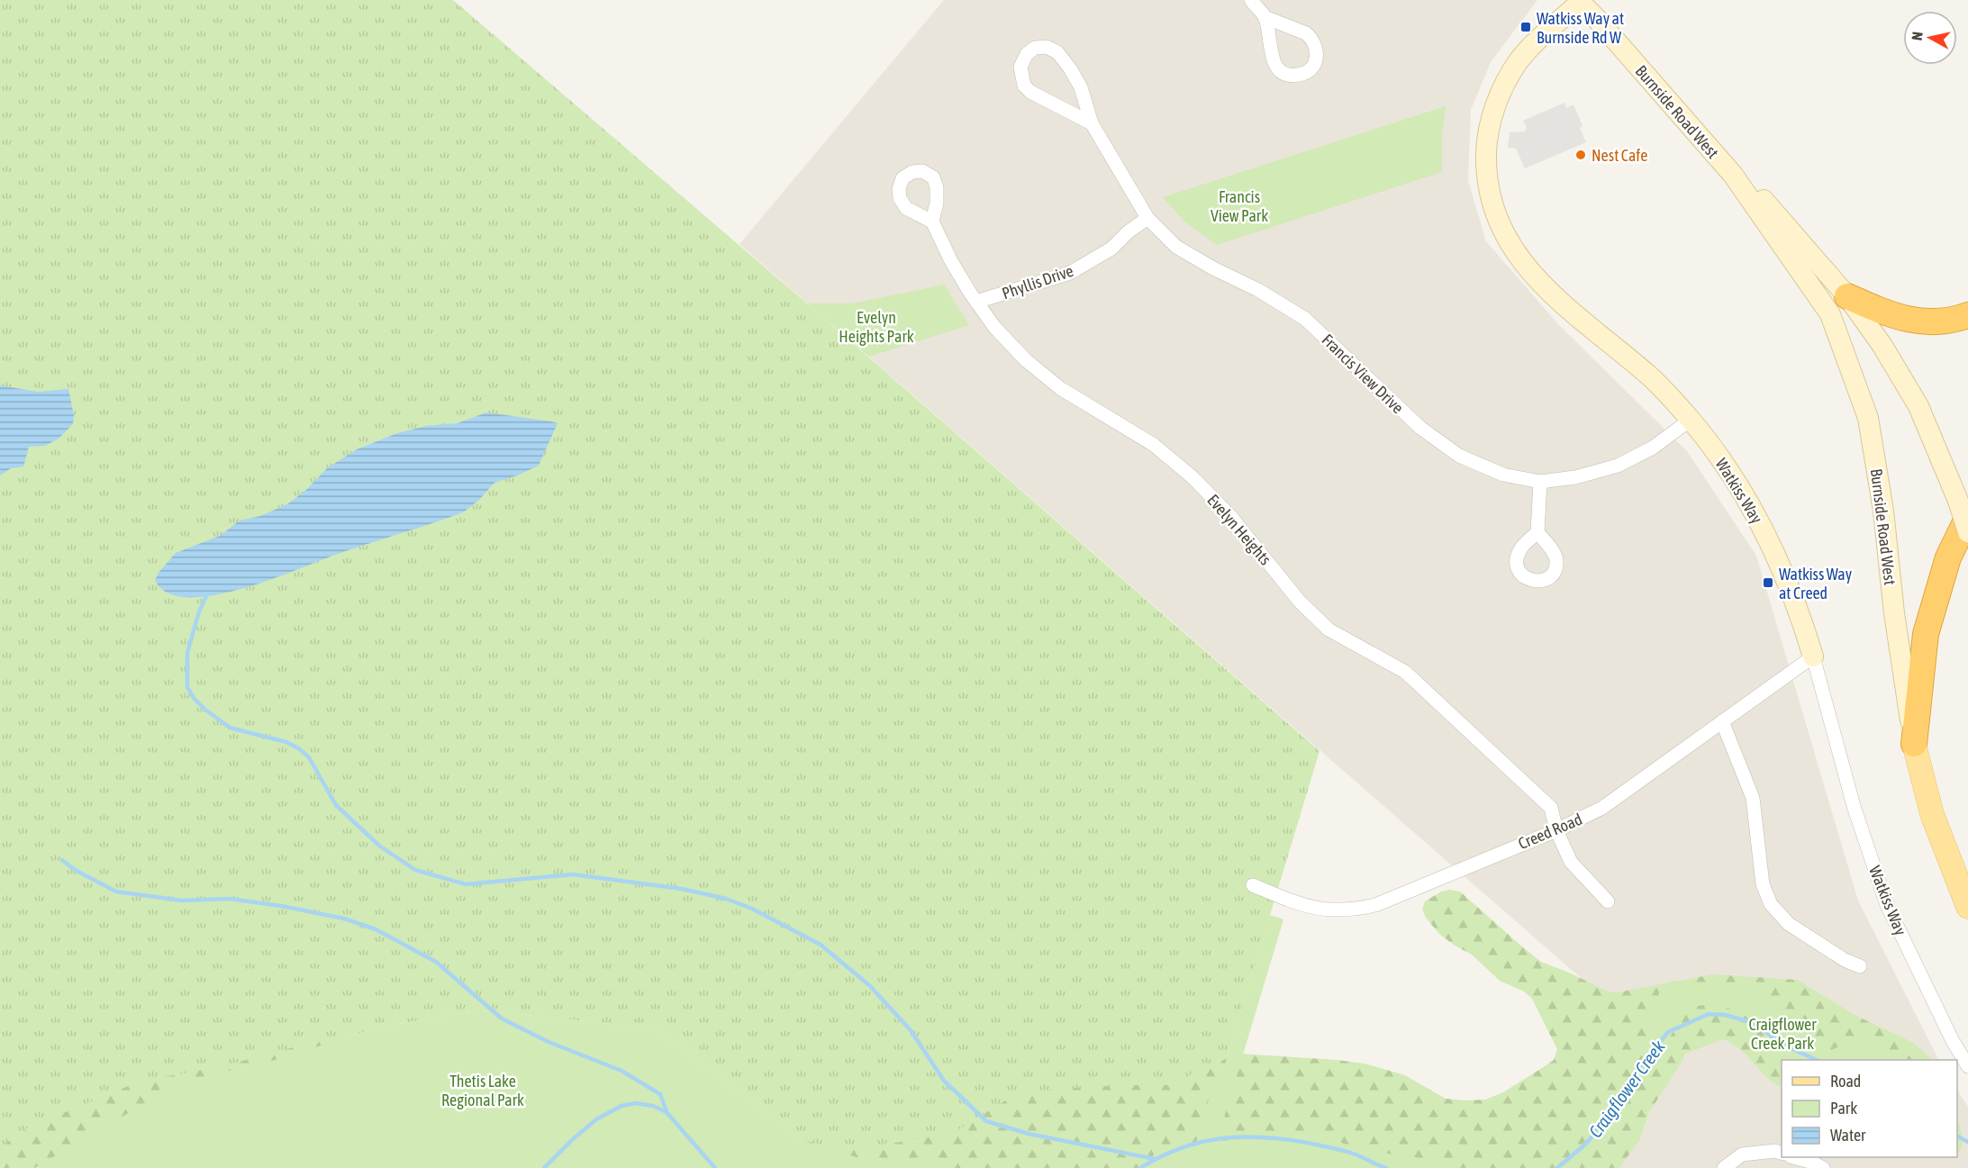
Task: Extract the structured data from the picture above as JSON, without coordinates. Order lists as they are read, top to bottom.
{
  "streets": {
    "main road": ["Burnside Road West"],
    "street": [
      "Phyllis Drive",
      "Francis View Drive",
      "Watkiss Way",
      "Evelyn Heights",
      "Creed Road"
    ]
  },
  "crossings": [
    ["Burnside Road West", "Watkiss Way"],
    ["Phyllis Drive", "Francis View Drive"],
    ["Phyllis Drive", "Evelyn Heights"],
    ["Francis View Drive", "Watkiss Way"],
    ["Watkiss Way", "Creed Road"],
    ["Evelyn Heights", "Creed Road"]
  ],
  "water": ["Craigflower Creek"],
  "parks": [
    "Francis View Park",
    "Evelyn Heights Park",
    "Craigflower Creek Park",
    "Thetis Lake Regional Park"
  ],
  "places": {
    "transit": ["Watkiss Way at Burnside Rd W", "Watkiss Way at Creed"],
    "other": ["Nest Cafe"]
  },
  "legend": ["Road", "Park", "Water"],
  "north": "left"
}
